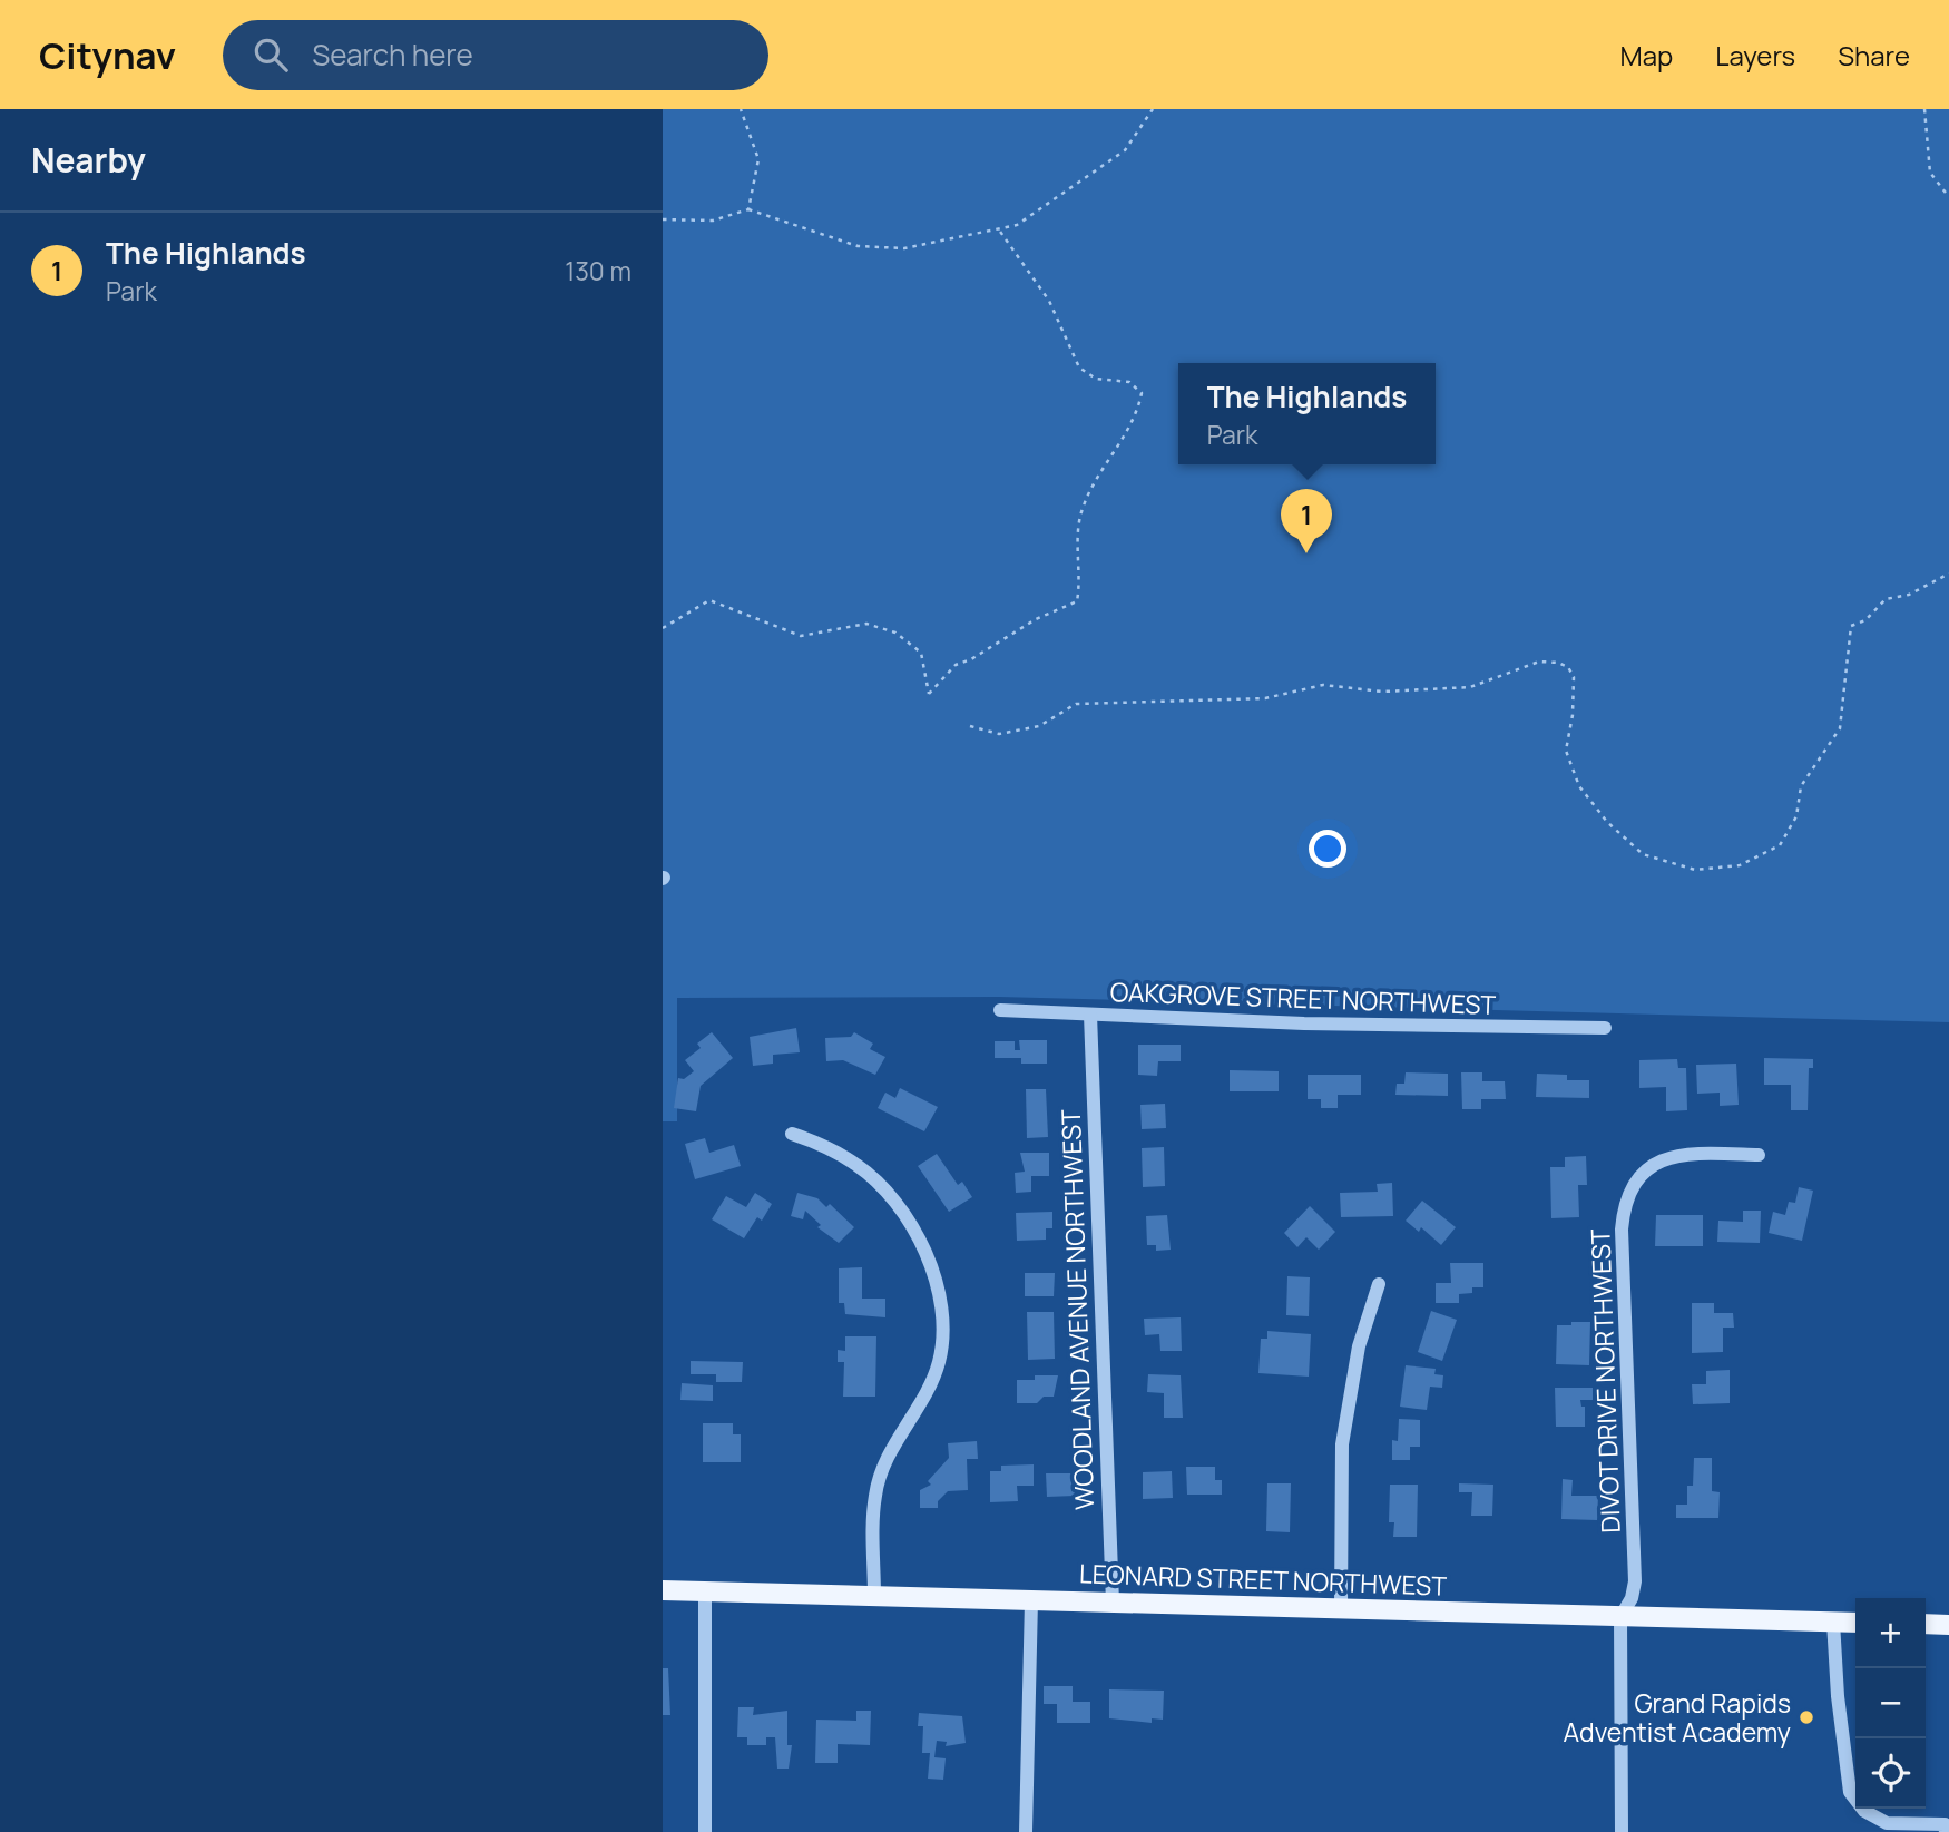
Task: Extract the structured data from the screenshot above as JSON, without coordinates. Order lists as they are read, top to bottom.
{
  "streets": {
    "main road": ["LEONARD STREET NORTHWEST"],
    "street": ["OAKGROVE STREET NORTHWEST", "WOODLAND AVENUE NORTHWEST", "DIVOT DRIVE NORTHWEST"]
  },
  "crossings": [
    ["OAKGROVE STREET NORTHWEST", "WOODLAND AVENUE NORTHWEST"],
    ["WOODLAND AVENUE NORTHWEST", "LEONARD STREET NORTHWEST"],
    ["DIVOT DRIVE NORTHWEST", "LEONARD STREET NORTHWEST"]
  ],
  "places": ["Grand Rapids Adventist Academy"],
  "page": {
    "header": "Citynav",
    "search": "Search here",
    "nav": ["Map", "Layers", "Share"],
    "heading": "Nearby",
    "list": [
      {
        "mark": "1",
        "name": "The Highlands",
        "note": "Park",
        "value": "130 m"
      }
    ],
    "popup": ["The Highlands", "Park"],
    "pins": "1",
    "map_buttons": ["+", "−"]
  }
}
